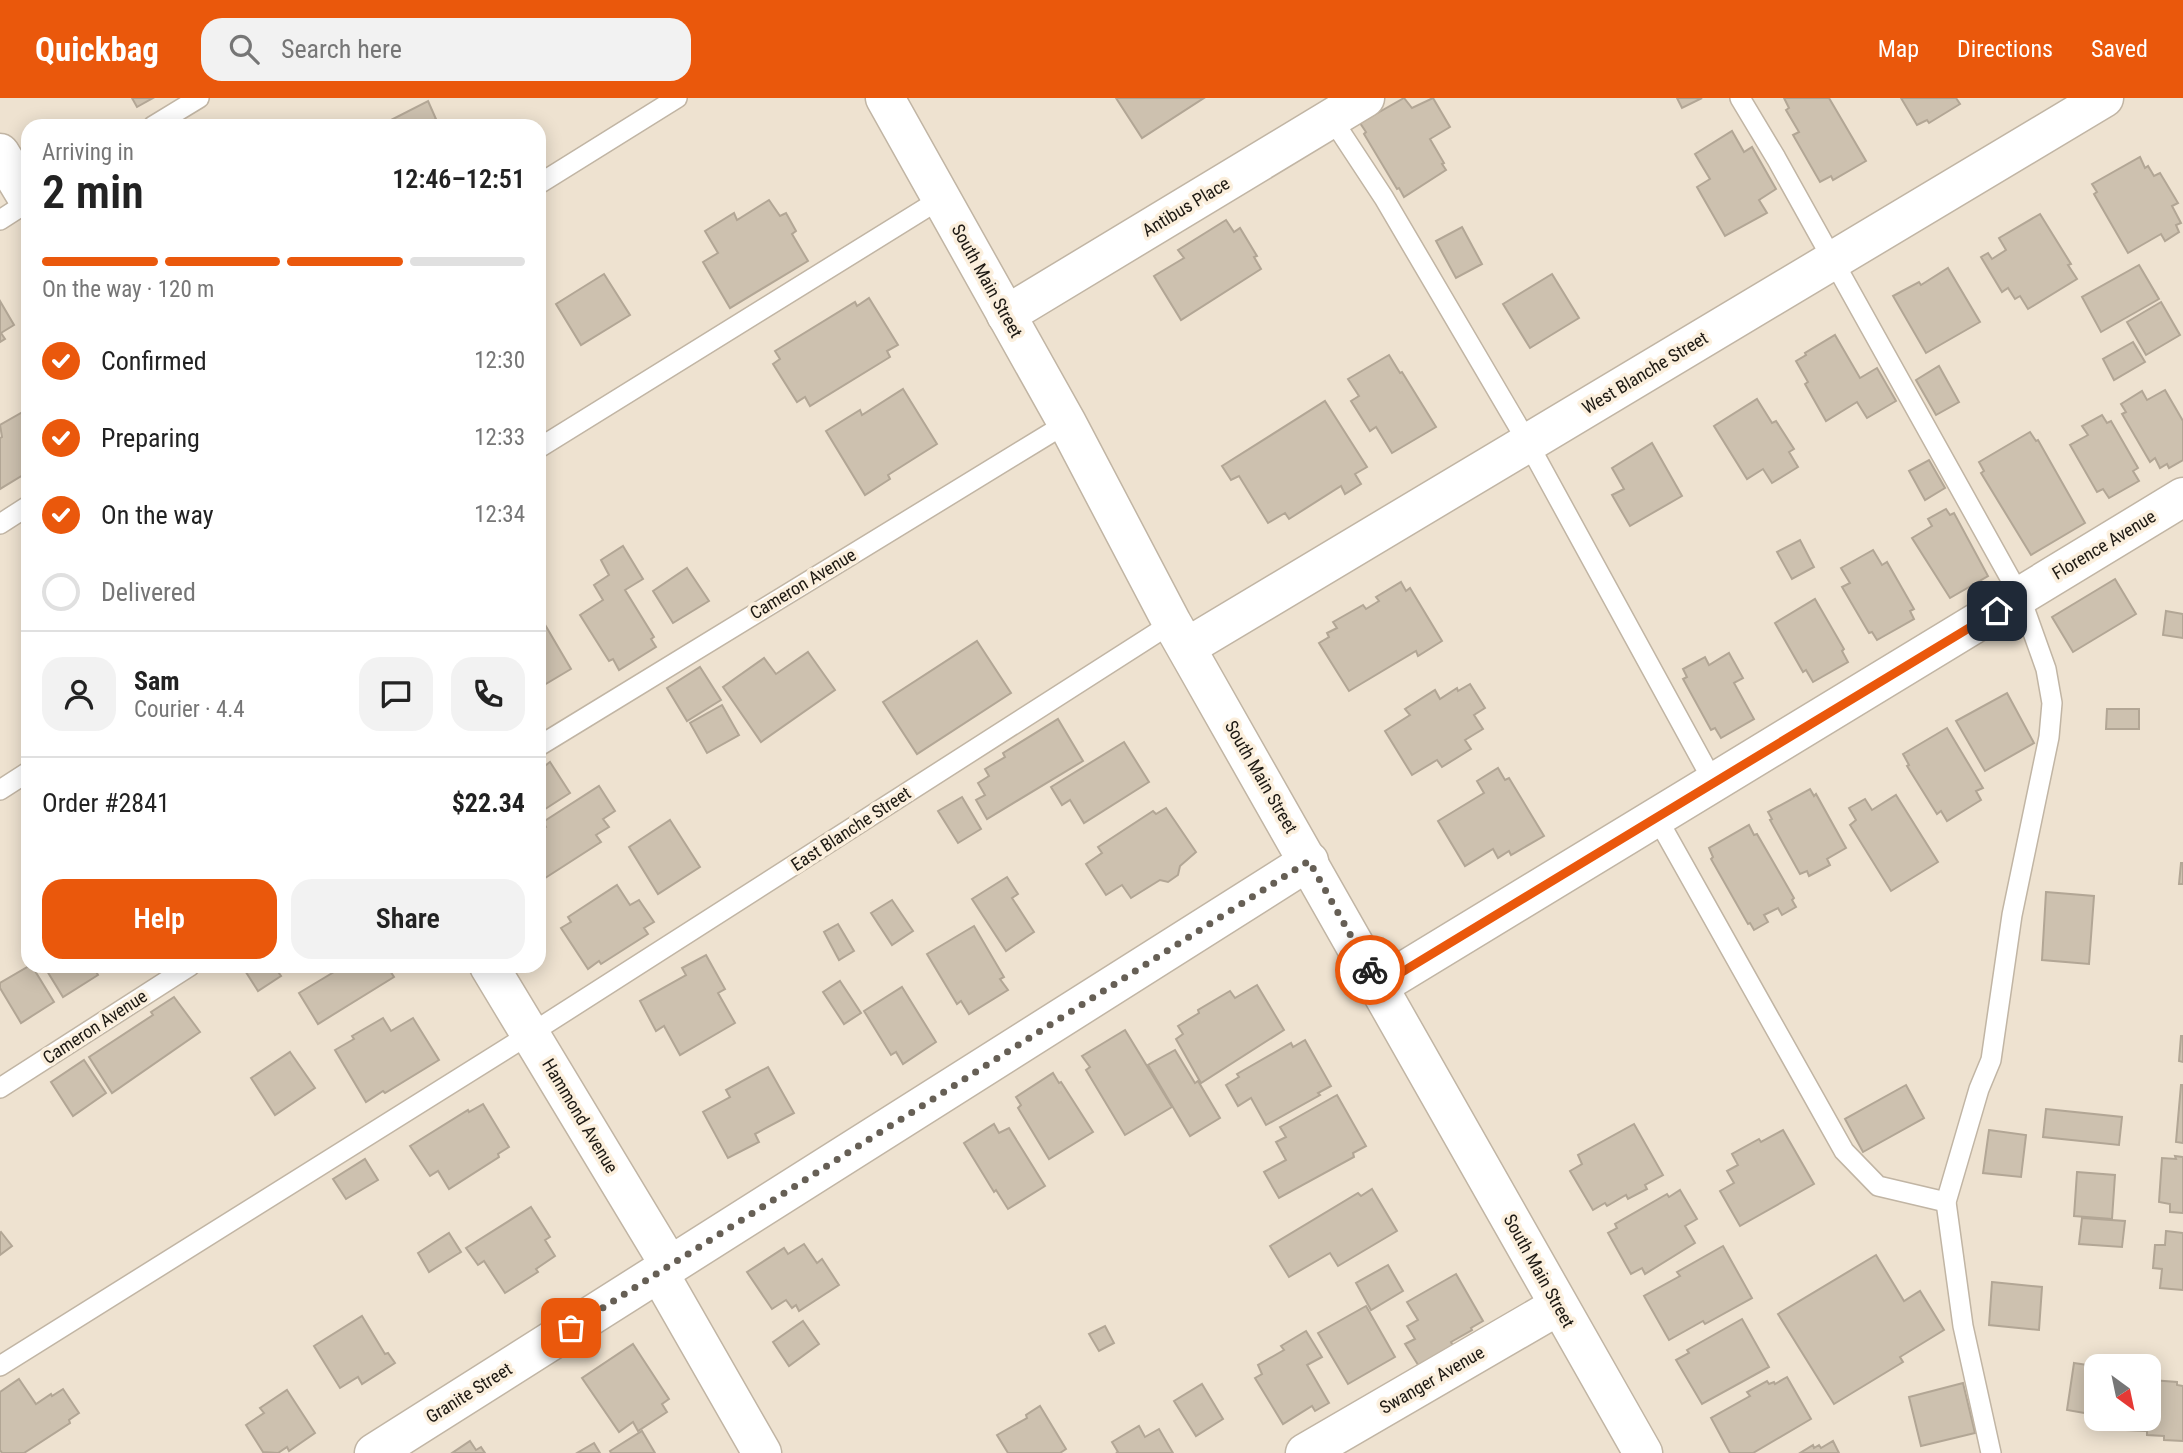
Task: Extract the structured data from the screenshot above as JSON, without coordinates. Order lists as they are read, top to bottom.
{
  "streets": {
    "main road": [
      "Antibus Place",
      "South Main Street",
      "West Blanche Street",
      "Florence Avenue",
      "Hammond Avenue",
      "Swanger Avenue",
      "Granite Street"
    ],
    "lane": ["Cameron Avenue", "East Blanche Street"]
  },
  "crossings": [
    ["Antibus Place", "South Main Street"],
    ["South Main Street", "West Blanche Street"],
    ["South Main Street", "Florence Avenue"],
    ["South Main Street", "Cameron Avenue"],
    ["South Main Street", "East Blanche Street"],
    ["South Main Street", "Swanger Avenue"],
    ["South Main Street", "Granite Street"],
    ["West Blanche Street", "East Blanche Street"],
    ["East Blanche Street", "Hammond Avenue"],
    ["Hammond Avenue", "Granite Street"]
  ],
  "north": "bottom right",
  "page": {
    "header": "Quickbag",
    "search": "Search here",
    "nav": ["Map", "Directions", "Saved"],
    "heading": ["2 min", "Arriving in", "12:46–12:51"],
    "panel": [
      "Sam",
      "Courier · 4.4",
      "Order #2841",
      "$22.34"
    ],
    "bar": "On the way · 120 m",
    "list": [
      ["Confirmed", "12:30"],
      ["Preparing", "12:33"],
      ["On the way", "12:34"],
      "Delivered"
    ],
    "buttons": ["Help", "Share"]
  }
}
